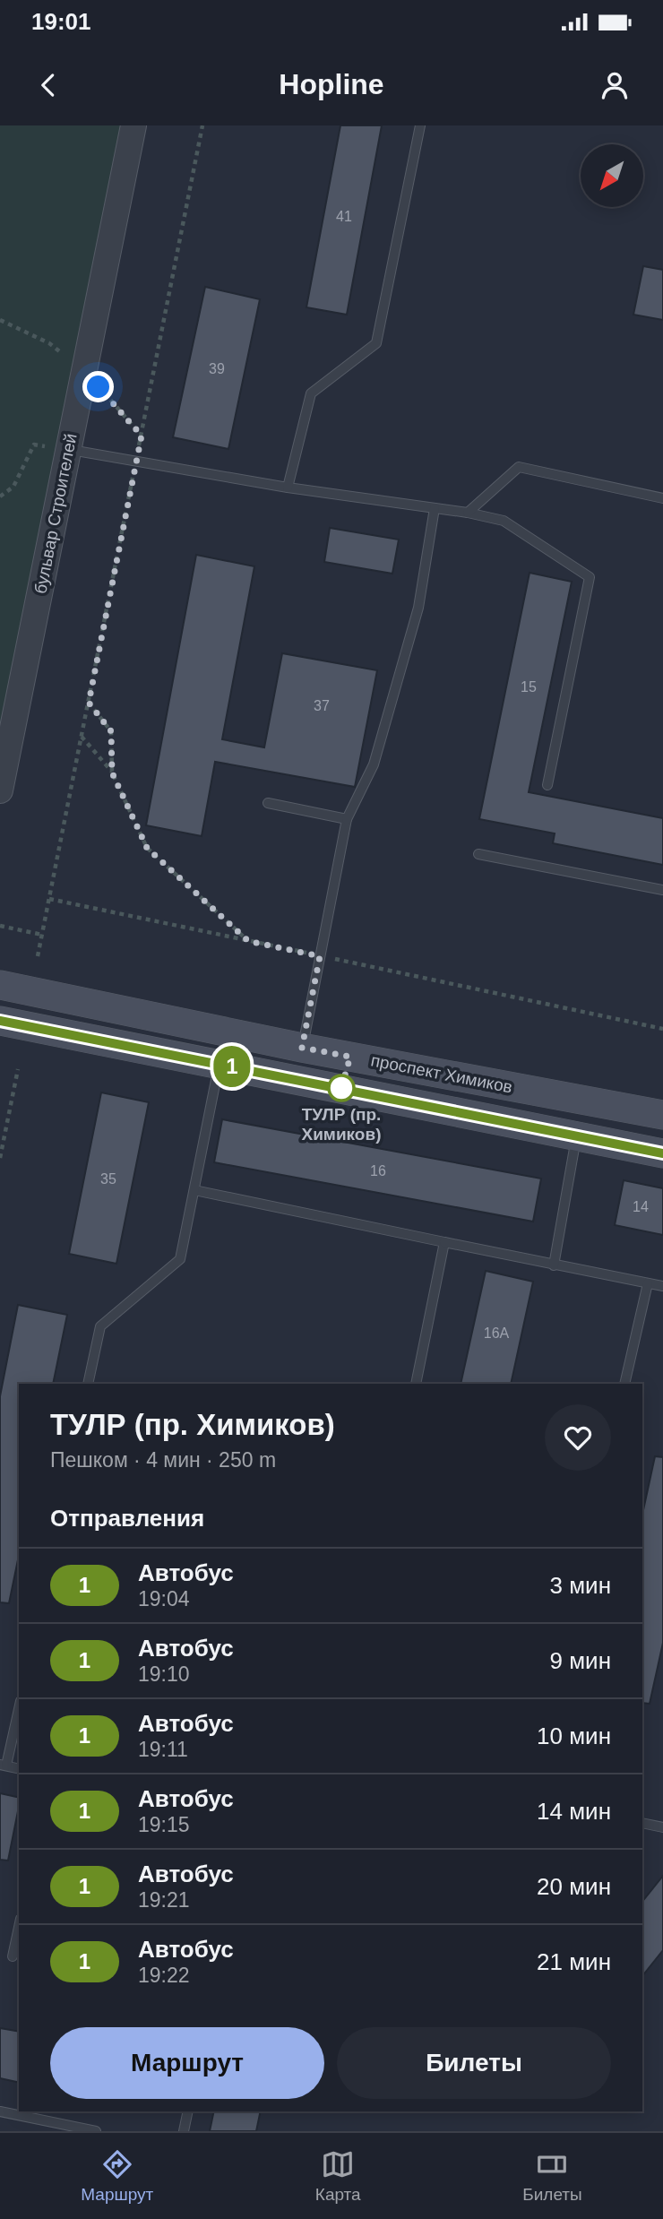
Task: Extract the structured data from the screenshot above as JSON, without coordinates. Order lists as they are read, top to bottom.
{
  "streets": {
    "main road": ["проспект Химиков"],
    "street": ["бульвар Строителей"]
  },
  "places": ["ТУЛР (пр. Химиков)"],
  "lines": ["bus line 1"],
  "house_numbers": [
    "41",
    "39",
    "15",
    "37",
    "16",
    "35",
    "14",
    "16А"
  ],
  "north": "bottom left",
  "page": {
    "status": "19:01",
    "header": "Hopline",
    "on_map": "1",
    "heading": [
      ["ТУЛР (пр. Химиков)", "Пешком · 4 мин · 250 m"],
      "Отправления"
    ],
    "list": [
      {
        "mark": "1",
        "name": "Автобус",
        "note": "19:04",
        "value": "3 мин"
      },
      {
        "mark": "1",
        "name": "Автобус",
        "note": "19:10",
        "value": "9 мин"
      },
      {
        "mark": "1",
        "name": "Автобус",
        "note": "19:11",
        "value": "10 мин"
      },
      {
        "mark": "1",
        "name": "Автобус",
        "note": "19:15",
        "value": "14 мин"
      },
      {
        "mark": "1",
        "name": "Автобус",
        "note": "19:21",
        "value": "20 мин"
      },
      {
        "mark": "1",
        "name": "Автобус",
        "note": "19:22",
        "value": "21 мин"
      }
    ],
    "buttons": ["Маршрут", "Билеты"],
    "tabs": ["Маршрут", "Карта", "Билеты"]
  }
}
